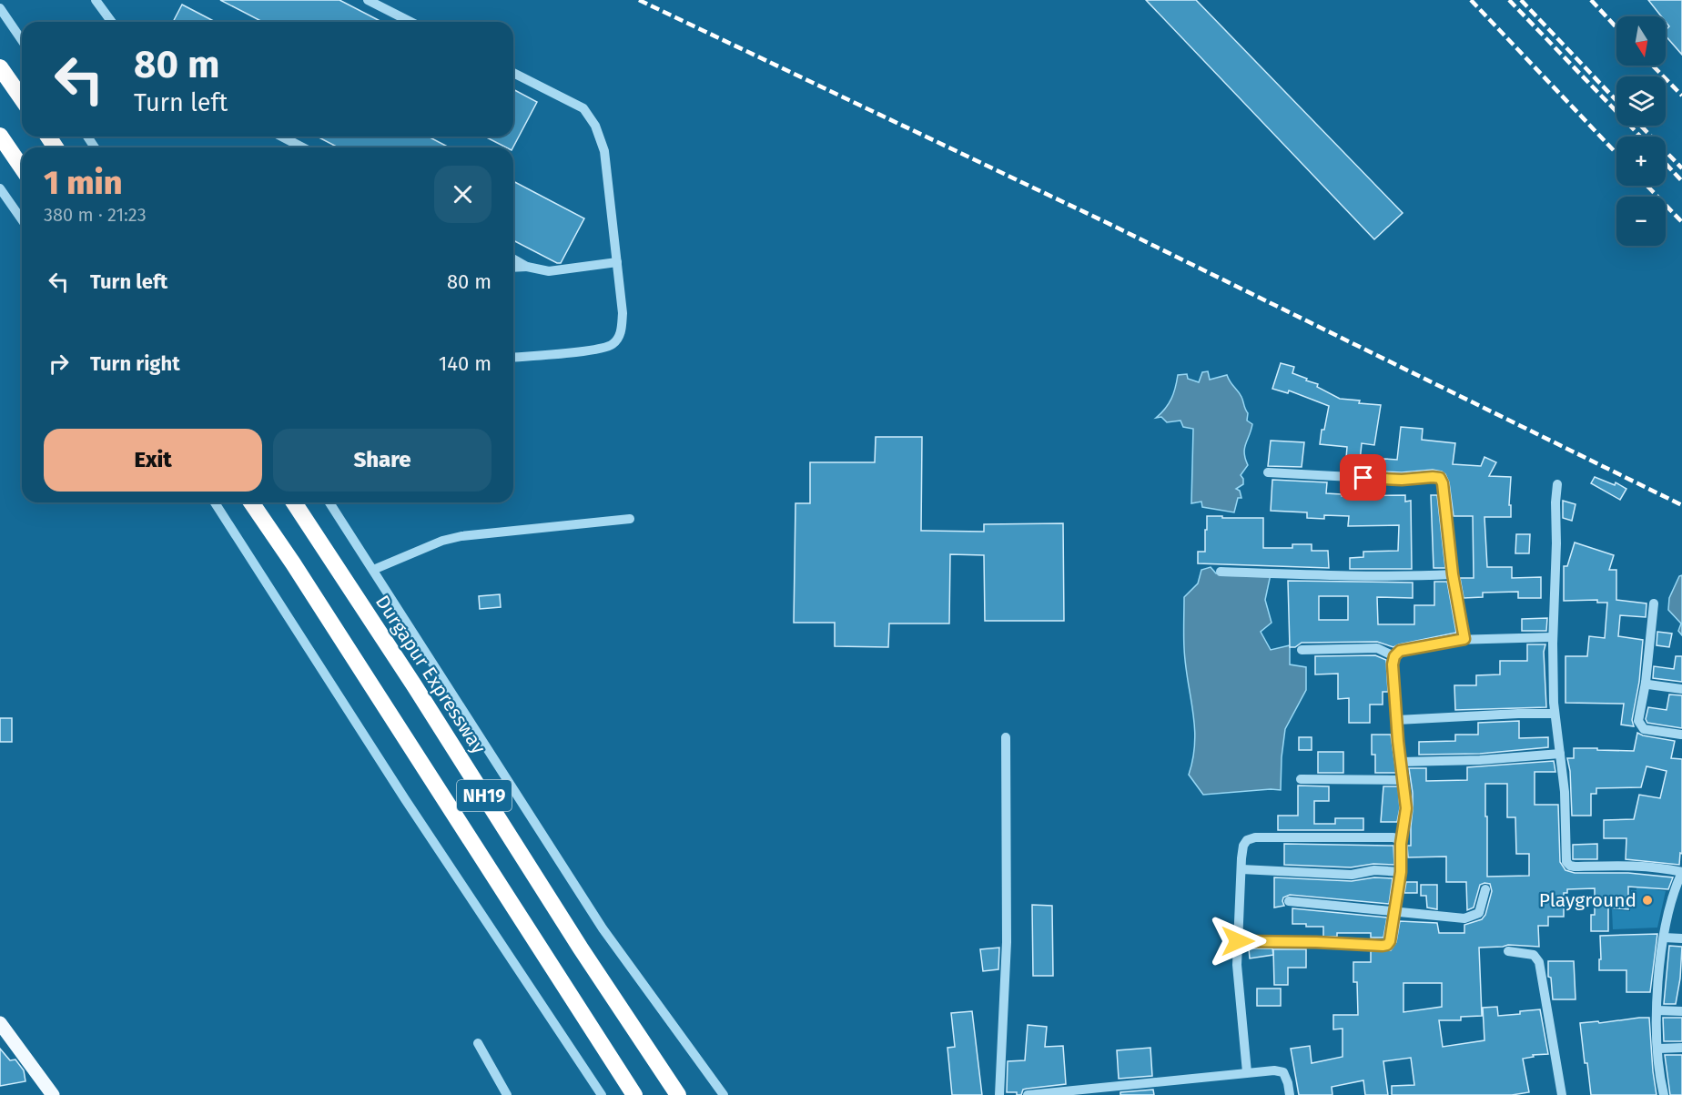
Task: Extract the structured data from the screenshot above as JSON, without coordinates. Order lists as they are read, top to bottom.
{
  "streets": {
    "highway": ["Durgapur Expressway", "NH19"]
  },
  "places": ["Playground"],
  "north": "bottom",
  "page": {
    "map_buttons": ["+", "−"],
    "turn": ["80 m", "Turn left"],
    "heading": ["1 min", "380 m · 21:23"],
    "list": [
      {
        "name": "Turn left",
        "value": "80 m"
      },
      {
        "name": "Turn right",
        "value": "140 m"
      }
    ],
    "buttons": ["Exit", "Share"]
  }
}
